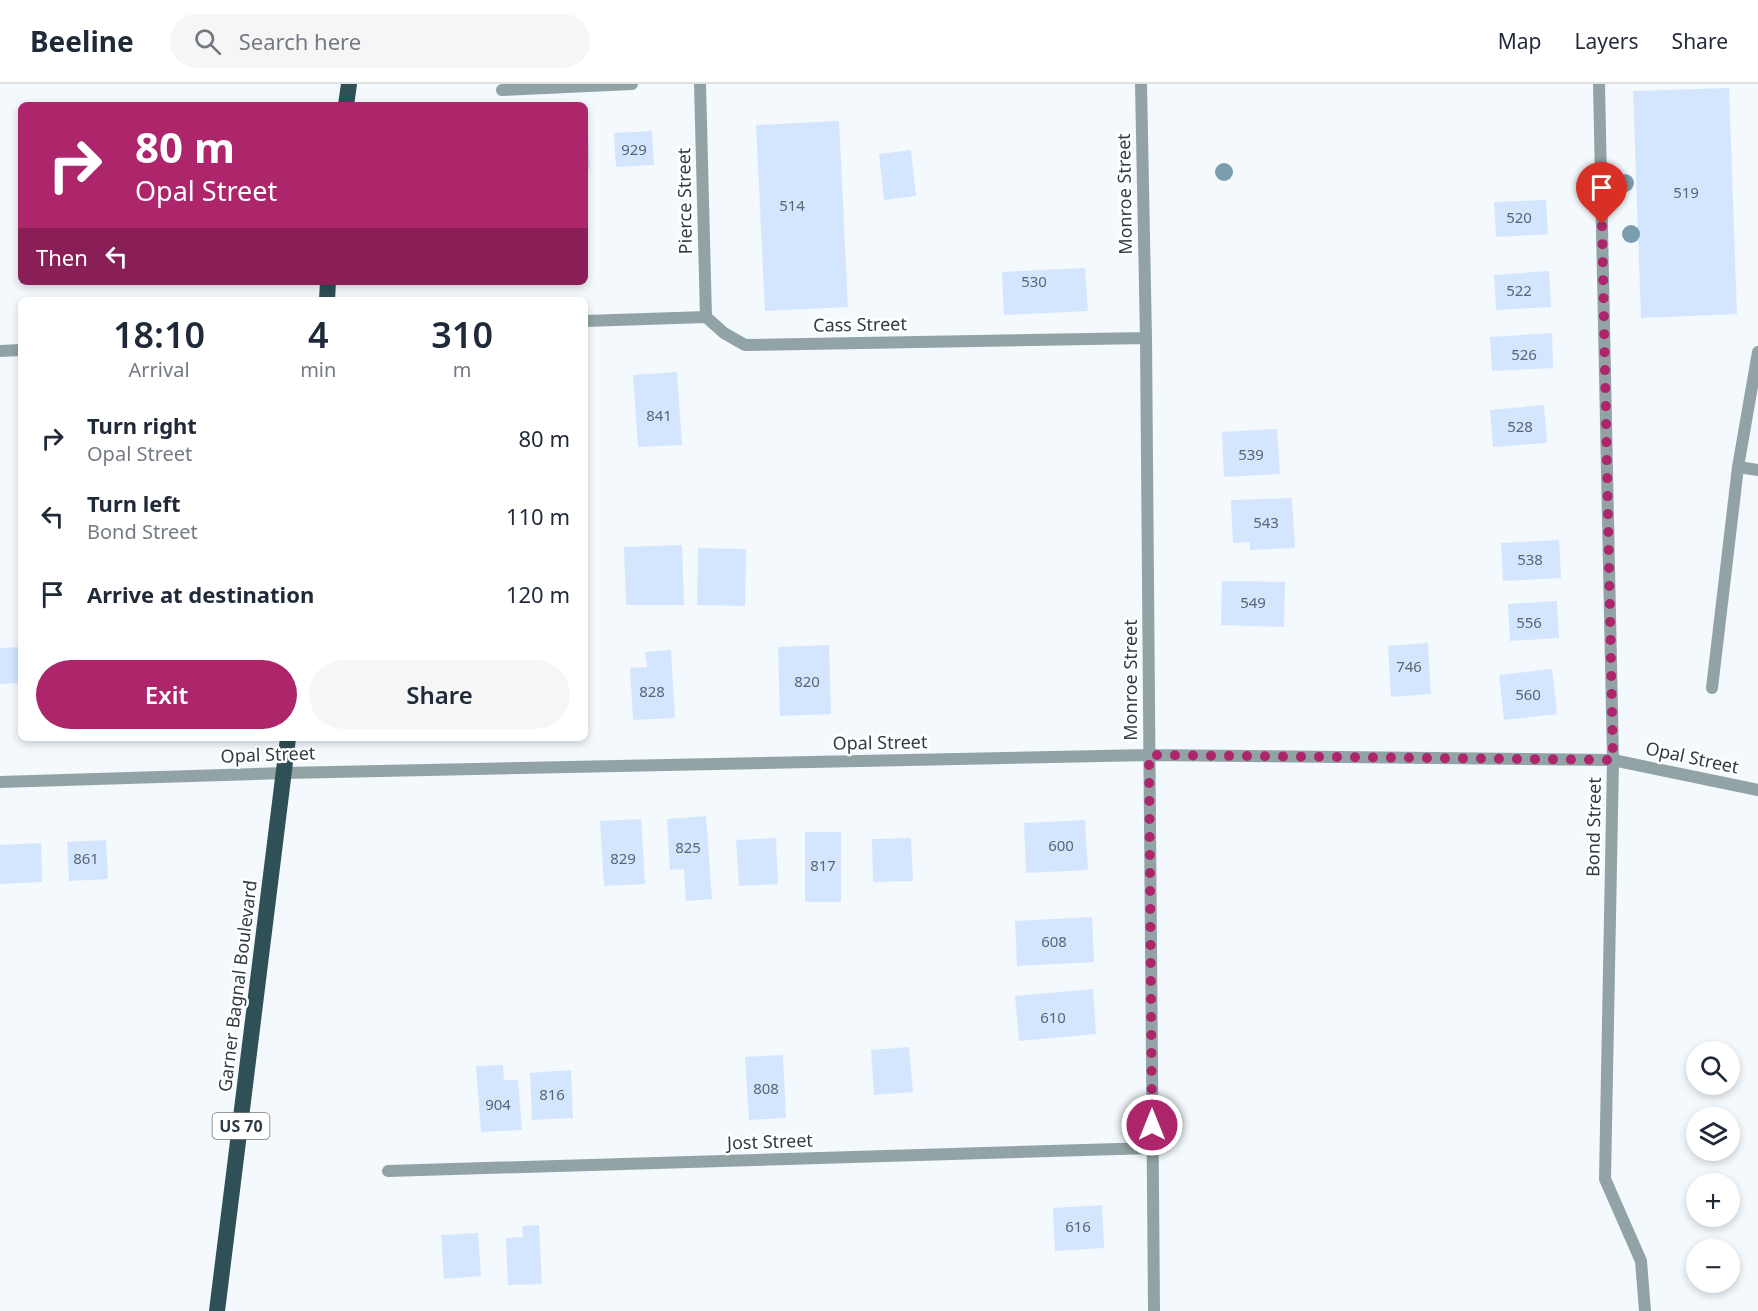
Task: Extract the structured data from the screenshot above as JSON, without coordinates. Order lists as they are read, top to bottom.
{
  "streets": {
    "highway": ["Garner Bagnal Boulevard", "US 70"],
    "street": [
      "Monroe Street",
      "Pierce Street",
      "Cass Street",
      "Opal Street",
      "Bond Street",
      "Jost Street"
    ]
  },
  "crossings": [
    ["Monroe Street", "Cass Street"],
    ["Monroe Street", "Opal Street"],
    ["Monroe Street", "Jost Street"],
    ["Pierce Street", "Cass Street"],
    ["Opal Street", "Bond Street"],
    ["Opal Street", "Garner Bagnal Boulevard"]
  ],
  "house_numbers": [
    "929",
    "519",
    "514",
    "520",
    "530",
    "522",
    "526",
    "841",
    "528",
    "539",
    "543",
    "538",
    "549",
    "556",
    "746",
    "820",
    "828",
    "560",
    "600",
    "825",
    "861",
    "829",
    "817",
    "608",
    "610",
    "808",
    "816",
    "904",
    "616"
  ],
  "page": {
    "header": "Beeline",
    "search": "Search here",
    "nav": ["Map", "Layers", "Share"],
    "turn": ["80 m", "Opal Street"],
    "then": "Then",
    "eta": [
      "18:10",
      "Arrival",
      "4",
      "min",
      "310",
      "m"
    ],
    "list": [
      {
        "name": "Turn right",
        "note": "Opal Street",
        "value": "80 m"
      },
      {
        "name": "Turn left",
        "note": "Bond Street",
        "value": "110 m"
      },
      {
        "name": "Arrive at destination",
        "value": "120 m"
      }
    ],
    "buttons": ["Exit", "Share"],
    "map_buttons": ["+", "−"]
  }
}
